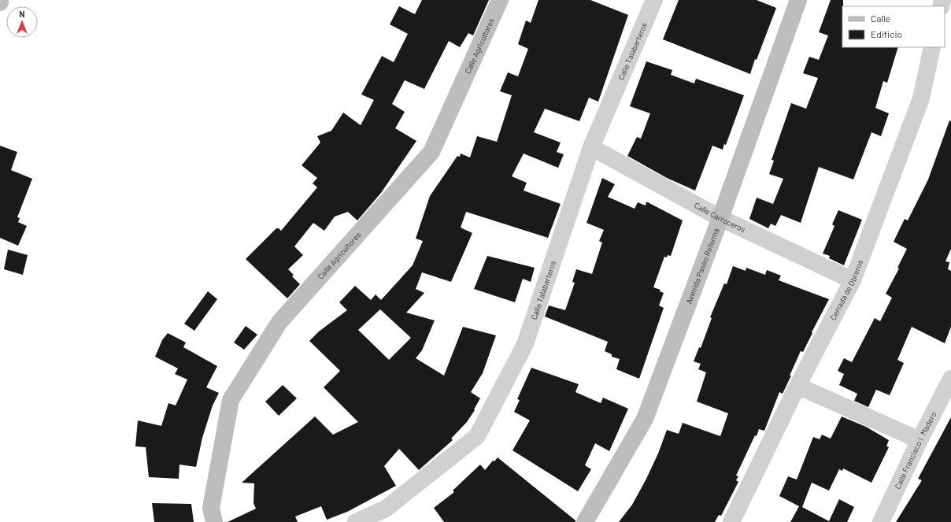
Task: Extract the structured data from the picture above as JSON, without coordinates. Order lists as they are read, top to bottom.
{
  "streets": {
    "street": [
      "Calle Agricultores",
      "Calle Talabarteros",
      "Calle Carroceros",
      "Avenida Paseo Reforma",
      "Cerrada de Obreros",
      "Calle Francisco I. Madero"
    ]
  },
  "crossings": [
    ["Calle Talabarteros", "Calle Carroceros"],
    ["Calle Carroceros", "Avenida Paseo Reforma"],
    ["Calle Carroceros", "Cerrada de Obreros"]
  ],
  "legend": ["Calle", "Edificio"],
  "north": "top"
}
